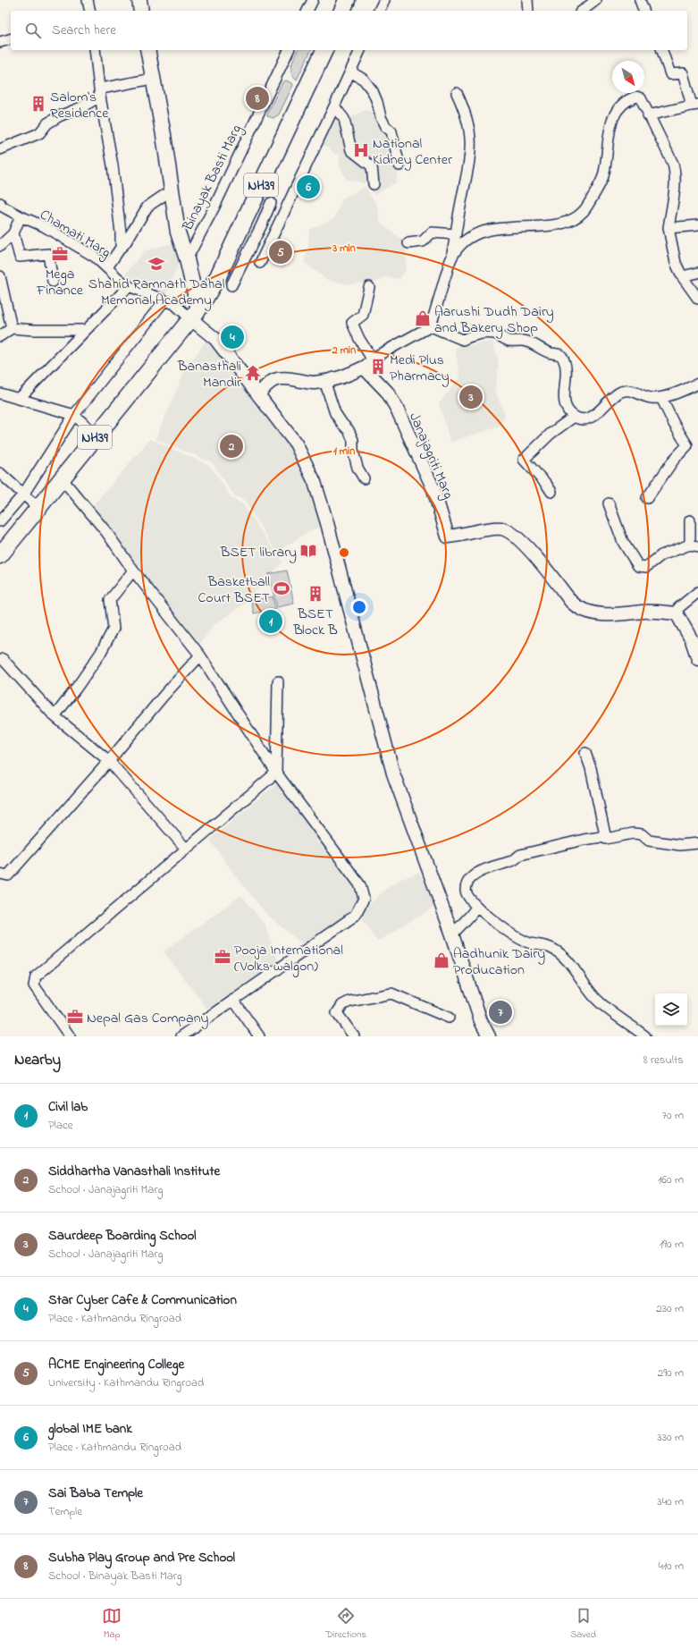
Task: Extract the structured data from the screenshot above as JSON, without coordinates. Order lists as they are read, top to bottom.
{
  "streets": {
    "highway": ["NH39"],
    "street": ["Binayak Basti Marg", "Chamati Marg", "Janajagriti Marg"]
  },
  "crossings": [
    ["NH39", "Chamati Marg"]
  ],
  "places": {
    "building": ["Salom's Residence", "Medi Plus Pharmacy", "BSET Block B"],
    "hospital": ["National Kidney Center"],
    "office": ["Mega Finance", "Pooja International (Volks walgon)", "Nepal Gas Company"],
    "school or university": ["Shahid Ramnath Dahal Memorial Academy"],
    "shop": ["Aarushi Dudh Dairy and Bakery Shop", "Aadhunik Dairy Producation"],
    "temple": ["Banasthali Mandir"],
    "library": ["BSET library"],
    "sports": ["Basketball Court BSET"]
  },
  "north": "bottom right",
  "page": {
    "search": "Search here",
    "pins": [
      "8",
      "6",
      "5",
      "4",
      "3",
      "2",
      "1",
      "7"
    ],
    "heading": ["Nearby", "8 results"],
    "list": [
      {
        "mark": "1",
        "name": "Civil lab",
        "note": "Place",
        "value": "70 m"
      },
      {
        "mark": "2",
        "name": "Siddhartha Vanasthali Institute",
        "note": "School · Janajagriti Marg",
        "value": "160 m"
      },
      {
        "mark": "3",
        "name": "Saurdeep Boarding School",
        "note": "School · Janajagriti Marg",
        "value": "190 m"
      },
      {
        "mark": "4",
        "name": "Star Cyber Cafe & Communication",
        "note": "Place · Kathmandu Ringroad",
        "value": "230 m"
      },
      {
        "mark": "5",
        "name": "ACME Engineering College",
        "note": "University · Kathmandu Ringroad",
        "value": "290 m"
      },
      {
        "mark": "6",
        "name": "global IME bank",
        "note": "Place · Kathmandu Ringroad",
        "value": "330 m"
      },
      {
        "mark": "7",
        "name": "Sai Baba Temple",
        "note": "Temple",
        "value": "340 m"
      },
      {
        "mark": "8",
        "name": "Subha Play Group and Pre School",
        "note": "School · Binayak Basti Marg",
        "value": "410 m"
      }
    ],
    "nav": ["Map", "Directions", "Saved"]
  },
  "rings": ["3 min", "2 min", "1 min"]
}
